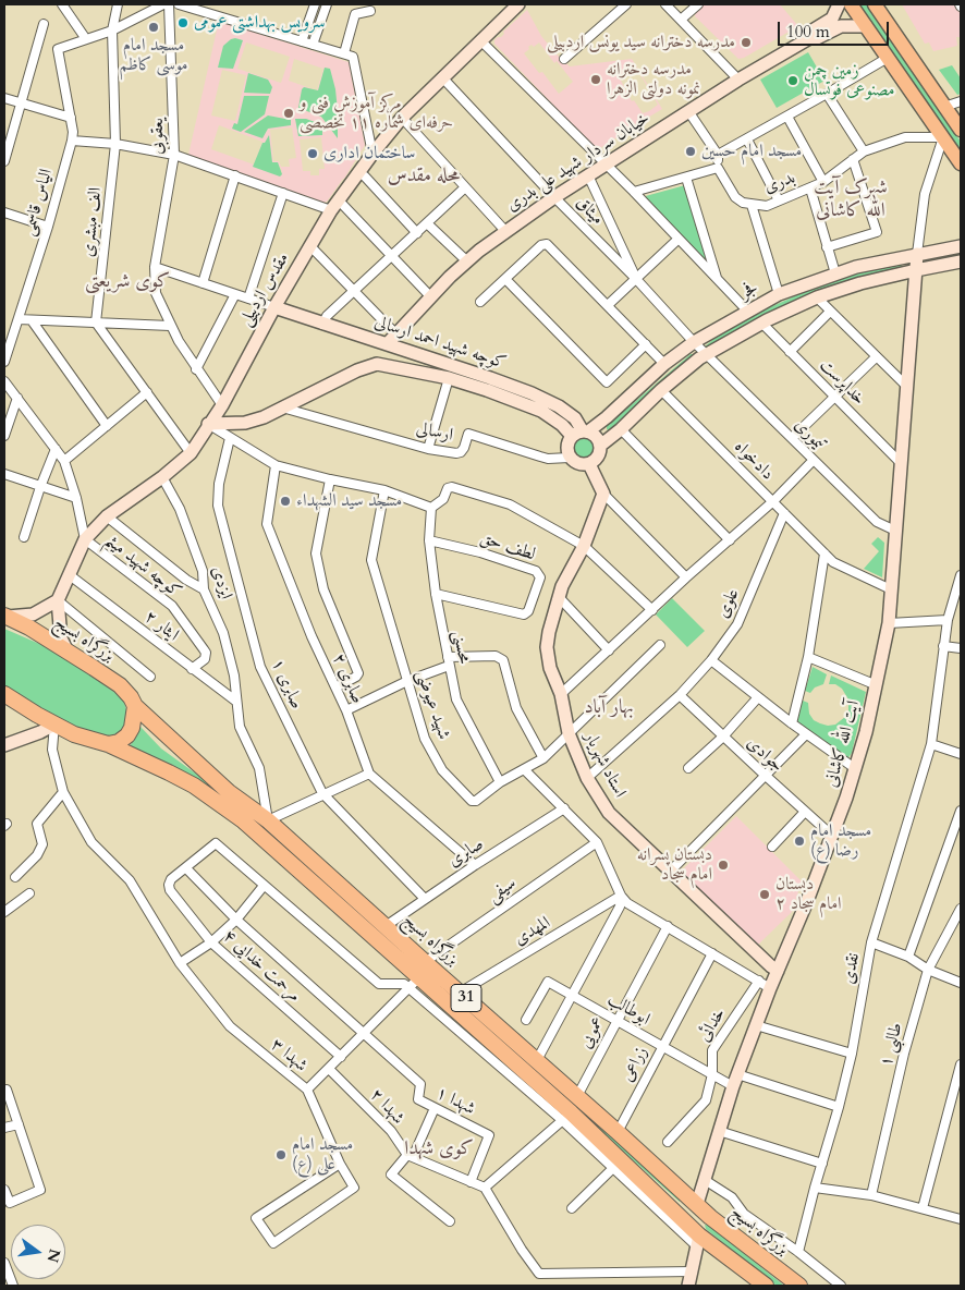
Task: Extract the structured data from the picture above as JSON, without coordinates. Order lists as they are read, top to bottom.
{
  "streets": {
    "highway": ["بزرگراه بسیج", "31"],
    "street": [
      "یعقوبی",
      "خیابان سردار شهید علی بدری",
      "بدری",
      "الیاس قاسمی",
      "میثاق",
      "الف مبشری",
      "مقدس اردبیلی",
      "فجر",
      "کوچه شهید احمد ارسالی",
      "خداپرست",
      "ارسالی",
      "تیموری",
      "دادخواه",
      "لطف حق",
      "کوچه شهید میثم",
      "ایزدی",
      "علوی",
      "ایثار ۲",
      "محسنی",
      "صابری ۲",
      "صابری ۱",
      "شهید عیوضی",
      "آیت الله کاشانی",
      "جوادی",
      "استاد شهریار",
      "صابری",
      "سیفی",
      "المهدی",
      "مرحمت خدایی ۴",
      "نقدی",
      "ابوطالب",
      "خدائی",
      "عمویی",
      "طالبی ۱",
      "شهدا ۳",
      "زراعی",
      "شهدا ۱",
      "شهدا ۲"
    ]
  },
  "crossings": [
    ["یعقوبی", "مقدس اردبیلی"],
    ["خیابان سردار شهید علی بدری", "میثاق"],
    ["خیابان سردار شهید علی بدری", "کوچه شهید احمد ارسالی"],
    ["میثاق", "مقدس اردبیلی"],
    ["میثاق", "فجر"],
    ["میثاق", "تیموری"],
    ["مقدس اردبیلی", "کوچه شهید احمد ارسالی"],
    ["مقدس اردبیلی", "کوچه شهید میثم"],
    ["مقدس اردبیلی", "ایزدی"],
    ["مقدس اردبیلی", "ایثار ۲"],
    ["فجر", "کوچه شهید احمد ارسالی"],
    ["فجر", "خداپرست"],
    ["فجر", "ارسالی"],
    ["فجر", "تیموری"],
    ["فجر", "دادخواه"],
    ["فجر", "آیت الله کاشانی"],
    ["کوچه شهید احمد ارسالی", "ارسالی"],
    ["خداپرست", "آیت الله کاشانی"],
    ["تیموری", "آیت الله کاشانی"],
    ["دادخواه", "علوی"],
    ["دادخواه", "آیت الله کاشانی"],
    ["لطف حق", "محسنی"],
    ["کوچه شهید میثم", "ایثار ۲"],
    ["ایزدی", "ایثار ۲"],
    ["علوی", "جوادی"],
    ["علوی", "استاد شهریار"],
    ["بزرگراه بسیج", "آیت الله کاشانی"],
    ["بزرگراه بسیج", "صابری"],
    ["بزرگراه بسیج", "سیفی"],
    ["بزرگراه بسیج", "المهدی"],
    ["بزرگراه بسیج", "عمویی"],
    ["بزرگراه بسیج", "شهدا ۳"],
    ["بزرگراه بسیج", "زراعی"],
    ["محسنی", "شهید عیوضی"],
    ["صابری ۲", "صابری"],
    ["صابری ۱", "صابری"],
    ["شهید عیوضی", "استاد شهریار"],
    ["آیت الله کاشانی", "جوادی"],
    ["آیت الله کاشانی", "استاد شهریار"],
    ["آیت الله کاشانی", "ابوطالب"],
    ["نقدی", "ابوطالب"],
    ["ابوطالب", "خدائی"],
    ["ابوطالب", "عمویی"],
    ["ابوطالب", "زراعی"]
  ],
  "districts": [
    "محله مقدس",
    "شهرک آیت الله کاشانی",
    "کوی شریعتی",
    "بهار آباد",
    "کوی شهدا"
  ],
  "places": [
    "سرویس بهداشتی عمومی",
    "مسجد امام موسی کاظم",
    "مدرسه دخترانه سید یونس اردبیلی",
    "مدرسه دخترانه نمونه دولتی الزهرا",
    "زمین چمن مصنوعی فوتسال",
    "مرکز آموزش فنی و حرفه‌ای شماره ۱۱ تخصصی",
    "مسجد امام حسین",
    "ساختمان اداری",
    "مسجد سید الشهداء",
    "مسجد امام رضا (ع)",
    "دبستان پسرانه امام سجاد",
    "دبستان امام سجاد ۲",
    "مسجد امام علی (ع)"
  ],
  "scale_bar": "100 m",
  "north": "right"
}
